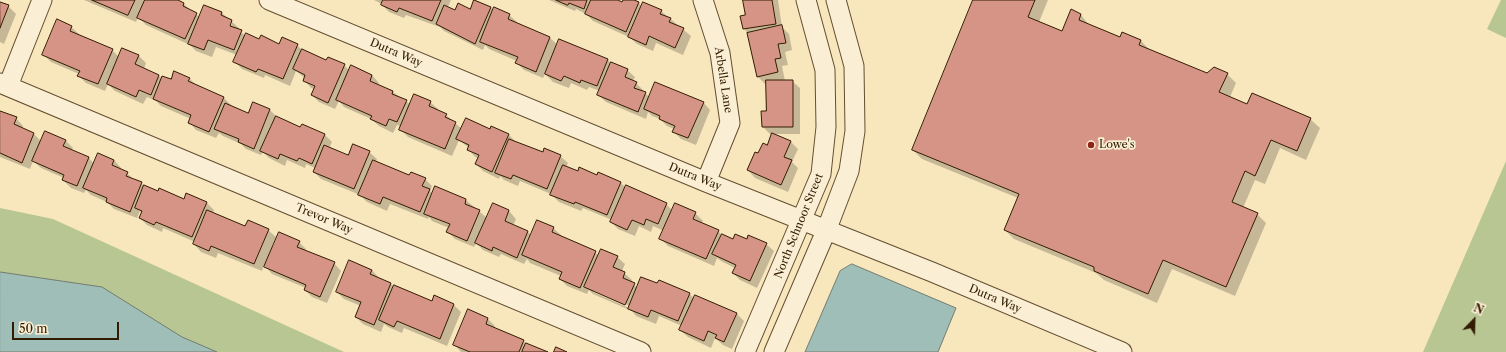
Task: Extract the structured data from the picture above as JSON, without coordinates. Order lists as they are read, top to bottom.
{
  "streets": {
    "street": [
      "Dutra Way",
      "Arbella Lane",
      "Trevor Way",
      "North Schnoor Street"
    ]
  },
  "crossings": [
    ["Dutra Way", "Arbella Lane"],
    ["Dutra Way", "North Schnoor Street"]
  ],
  "places": ["Lowe's"],
  "scale_bar": "50 m",
  "north": "top right"
}
